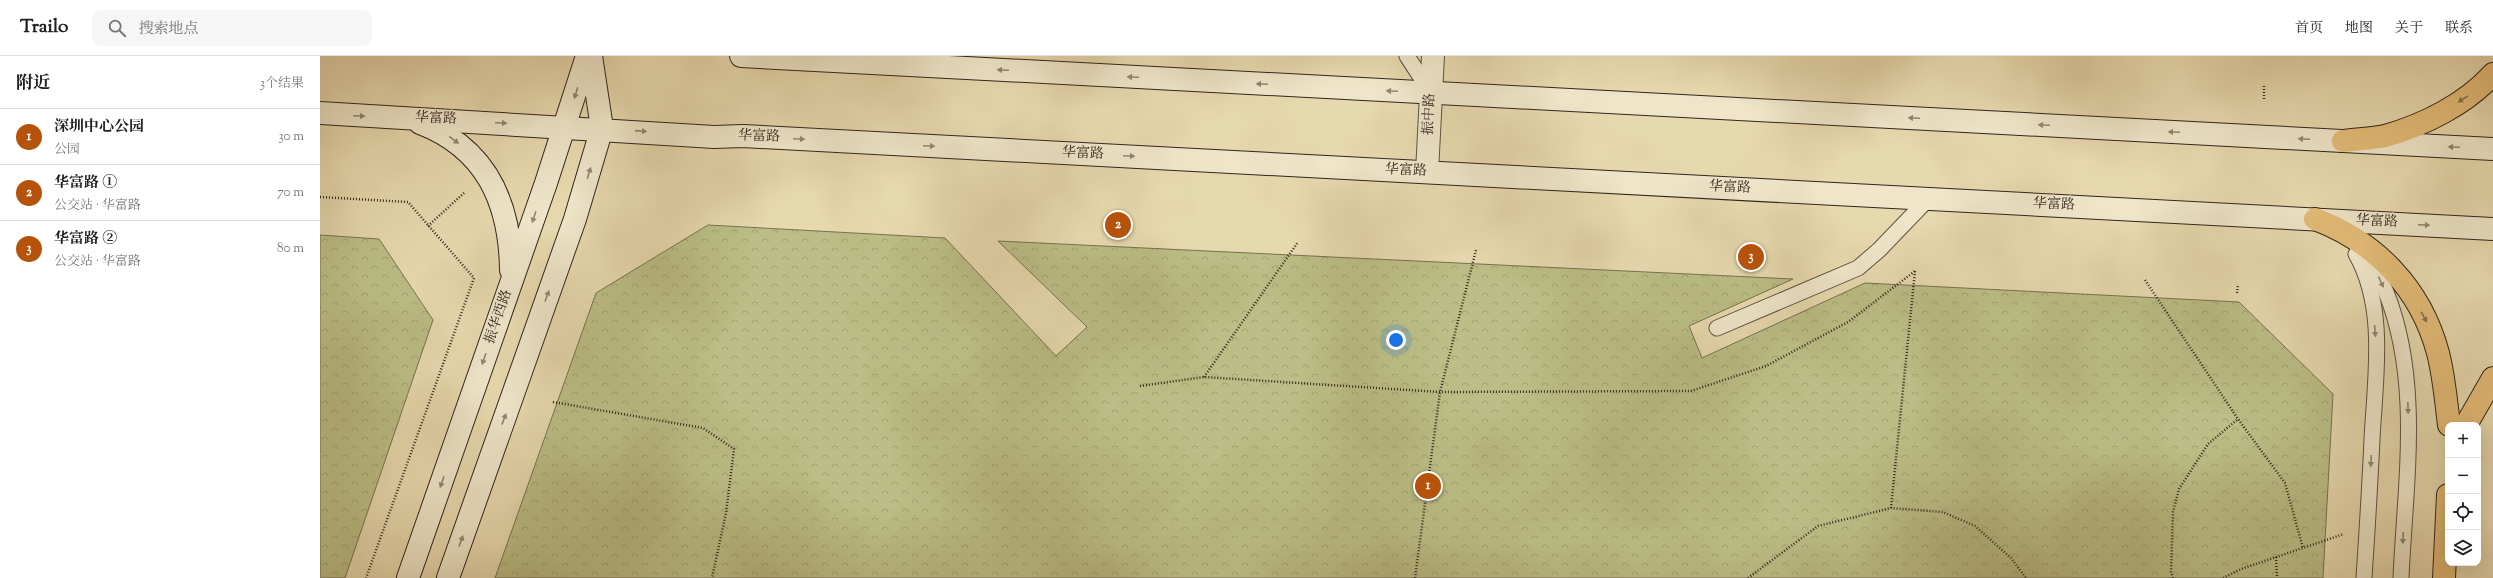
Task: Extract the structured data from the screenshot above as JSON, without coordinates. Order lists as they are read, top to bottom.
{
  "streets": {
    "main road": ["振中路", "华富路", "振华西路"]
  },
  "crossings": [
    ["振中路", "华富路"],
    ["华富路", "振华西路"]
  ],
  "page": {
    "header": "Trailo",
    "search": "搜索地点",
    "nav": [
      "首页",
      "地图",
      "关于",
      "联系"
    ],
    "heading": ["附近", "3个结果"],
    "list": [
      {
        "mark": "1",
        "name": "深圳中心公园",
        "note": "公园",
        "value": "30 m"
      },
      {
        "mark": "2",
        "name": "华富路 ①",
        "note": "公交站 · 华富路",
        "value": "70 m"
      },
      {
        "mark": "3",
        "name": "华富路 ②",
        "note": "公交站 · 华富路",
        "value": "80 m"
      }
    ],
    "pins": ["2", "3", "1"],
    "map_buttons": ["+", "−"]
  }
}
